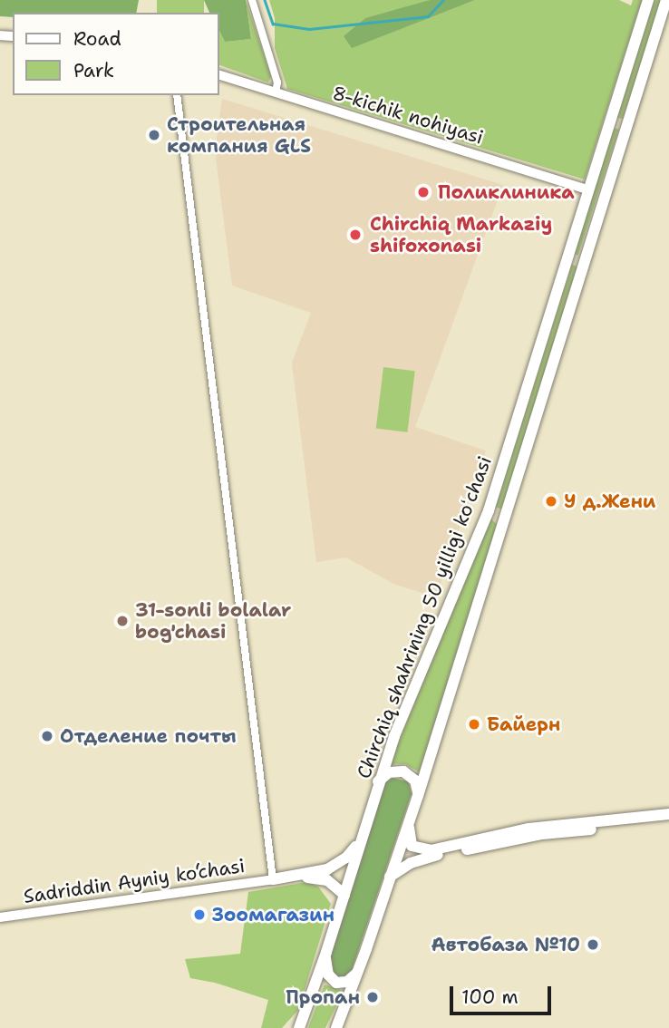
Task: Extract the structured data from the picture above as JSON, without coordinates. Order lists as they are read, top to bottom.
{
  "streets": {
    "main road": ["Chirchiq shahrining 50 yilligi koʻchasi"],
    "street": ["8-kichik nohiyasi", "Sadriddin Ayniy ko‘chasi"]
  },
  "crossings": [
    ["8-kichik nohiyasi", "Chirchiq shahrining 50 yilligi koʻchasi"]
  ],
  "places": [
    "Строительная компания GLS",
    "Поликлиника",
    "Chirchiq Markaziy shifoxonasi",
    "У д.Жени",
    "31-sonli bolalar bog'chasi",
    "Байерн",
    "Отделение почты",
    "Зоомагазин",
    "Автобаза №10",
    "Пропан"
  ],
  "legend": ["Road", "Park"],
  "scale_bar": "100 m"
}
